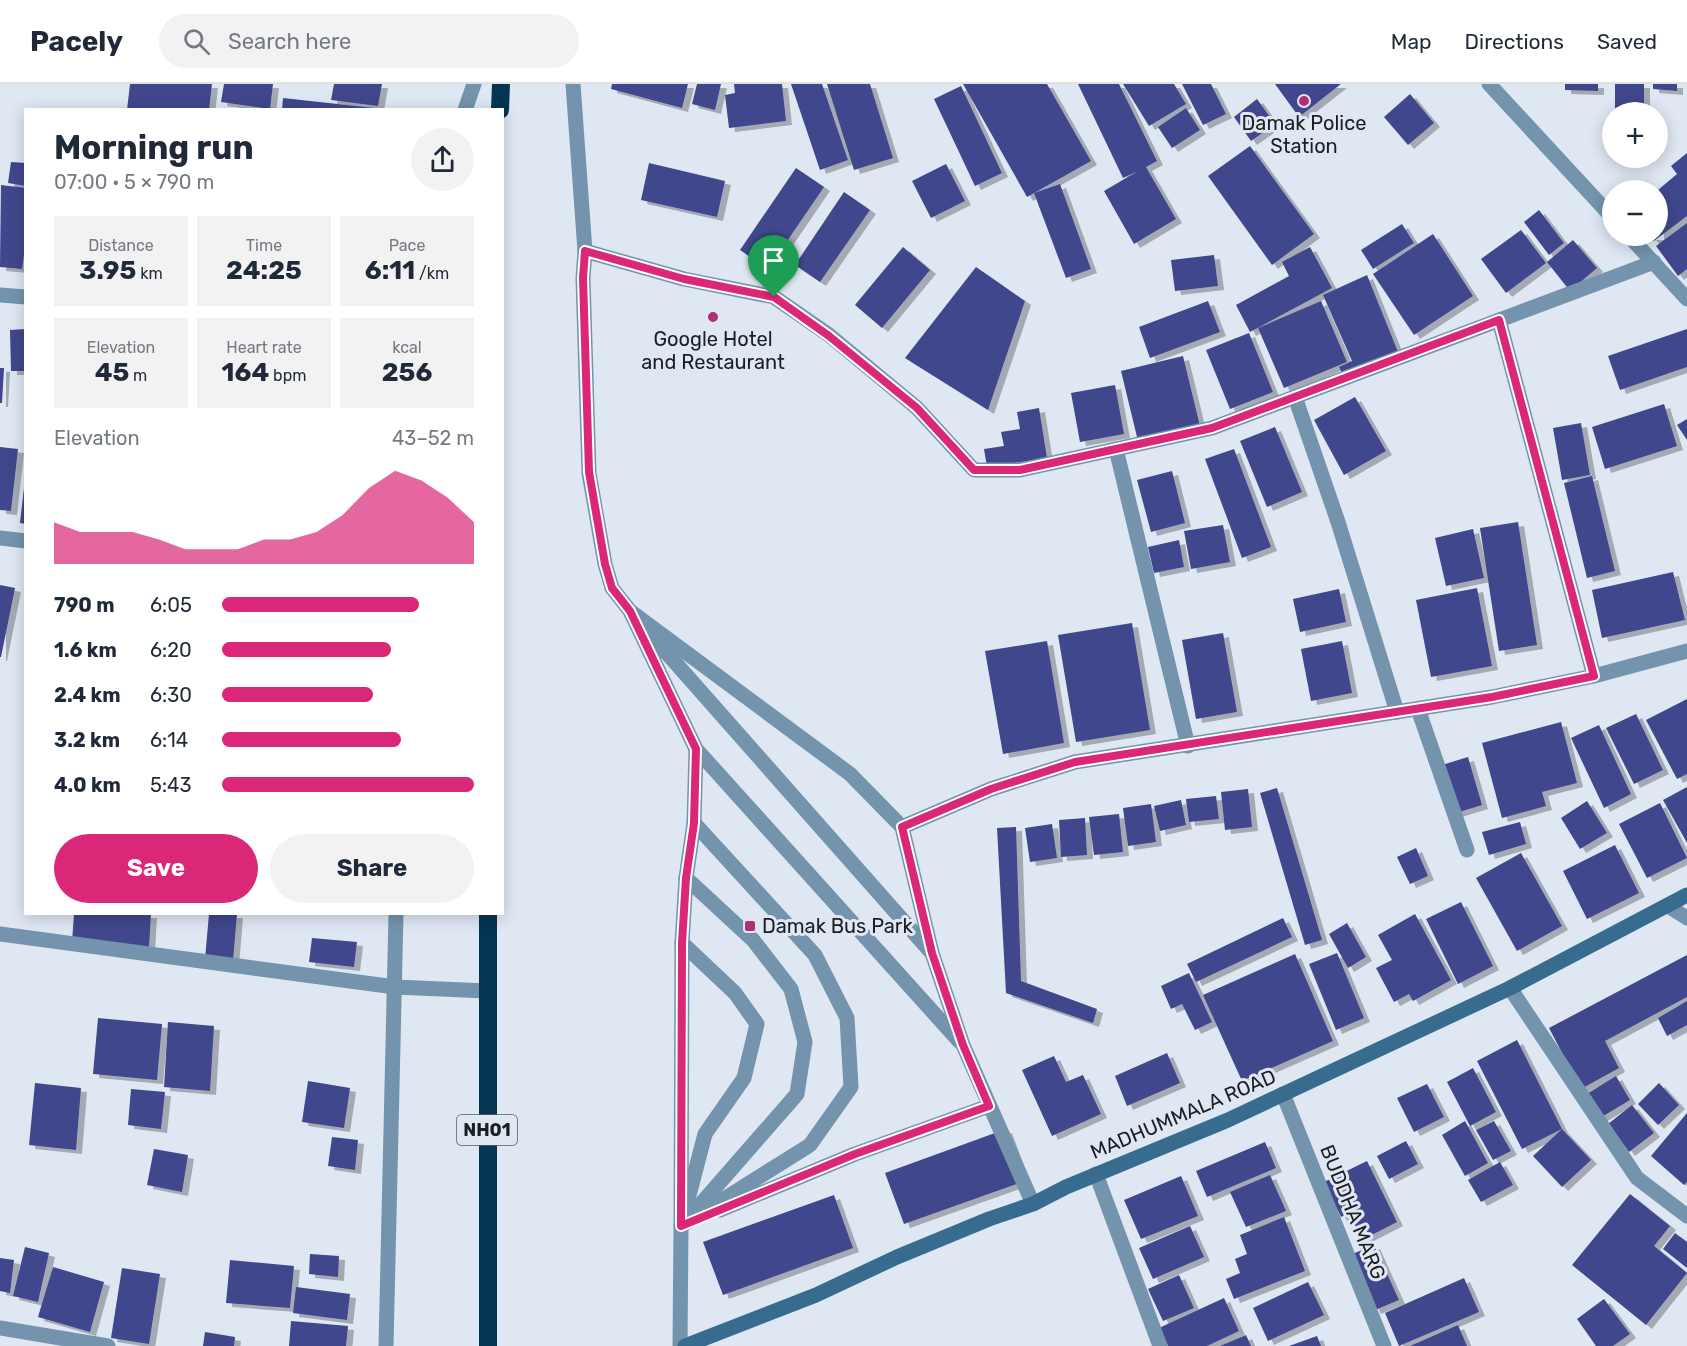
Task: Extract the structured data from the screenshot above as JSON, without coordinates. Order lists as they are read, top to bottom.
{
  "streets": {
    "highway": ["NH01"],
    "street": ["MADHUMMALA ROAD", "BUDDHA MARG"]
  },
  "crossings": [
    ["MADHUMMALA ROAD", "BUDDHA MARG"]
  ],
  "places": {
    "other": ["Damak Police Station", "Google Hotel and Restaurant"],
    "transit": ["Damak Bus Park"]
  },
  "page": {
    "header": "Pacely",
    "search": "Search here",
    "nav": ["Map", "Directions", "Saved"],
    "map_buttons": ["+", "−"],
    "heading": ["Morning run", "07:00 · 5 × 790 m"],
    "stats": [
      ["Distance", "3.95 km"],
      ["Time", "24:25"],
      ["Pace", "6:11 /km"],
      ["Elevation", "45 m"],
      ["Heart rate", "164 bpm"],
      ["kcal", "256"]
    ],
    "chart": ["Elevation", "43–52 m"],
    "list": [
      {
        "name": "790 m",
        "note": "6:05"
      },
      {
        "name": "1.6 km",
        "note": "6:20"
      },
      {
        "name": "2.4 km",
        "note": "6:30"
      },
      {
        "name": "3.2 km",
        "note": "6:14"
      },
      {
        "name": "4.0 km",
        "note": "5:43"
      }
    ],
    "buttons": ["Save", "Share"]
  }
}
